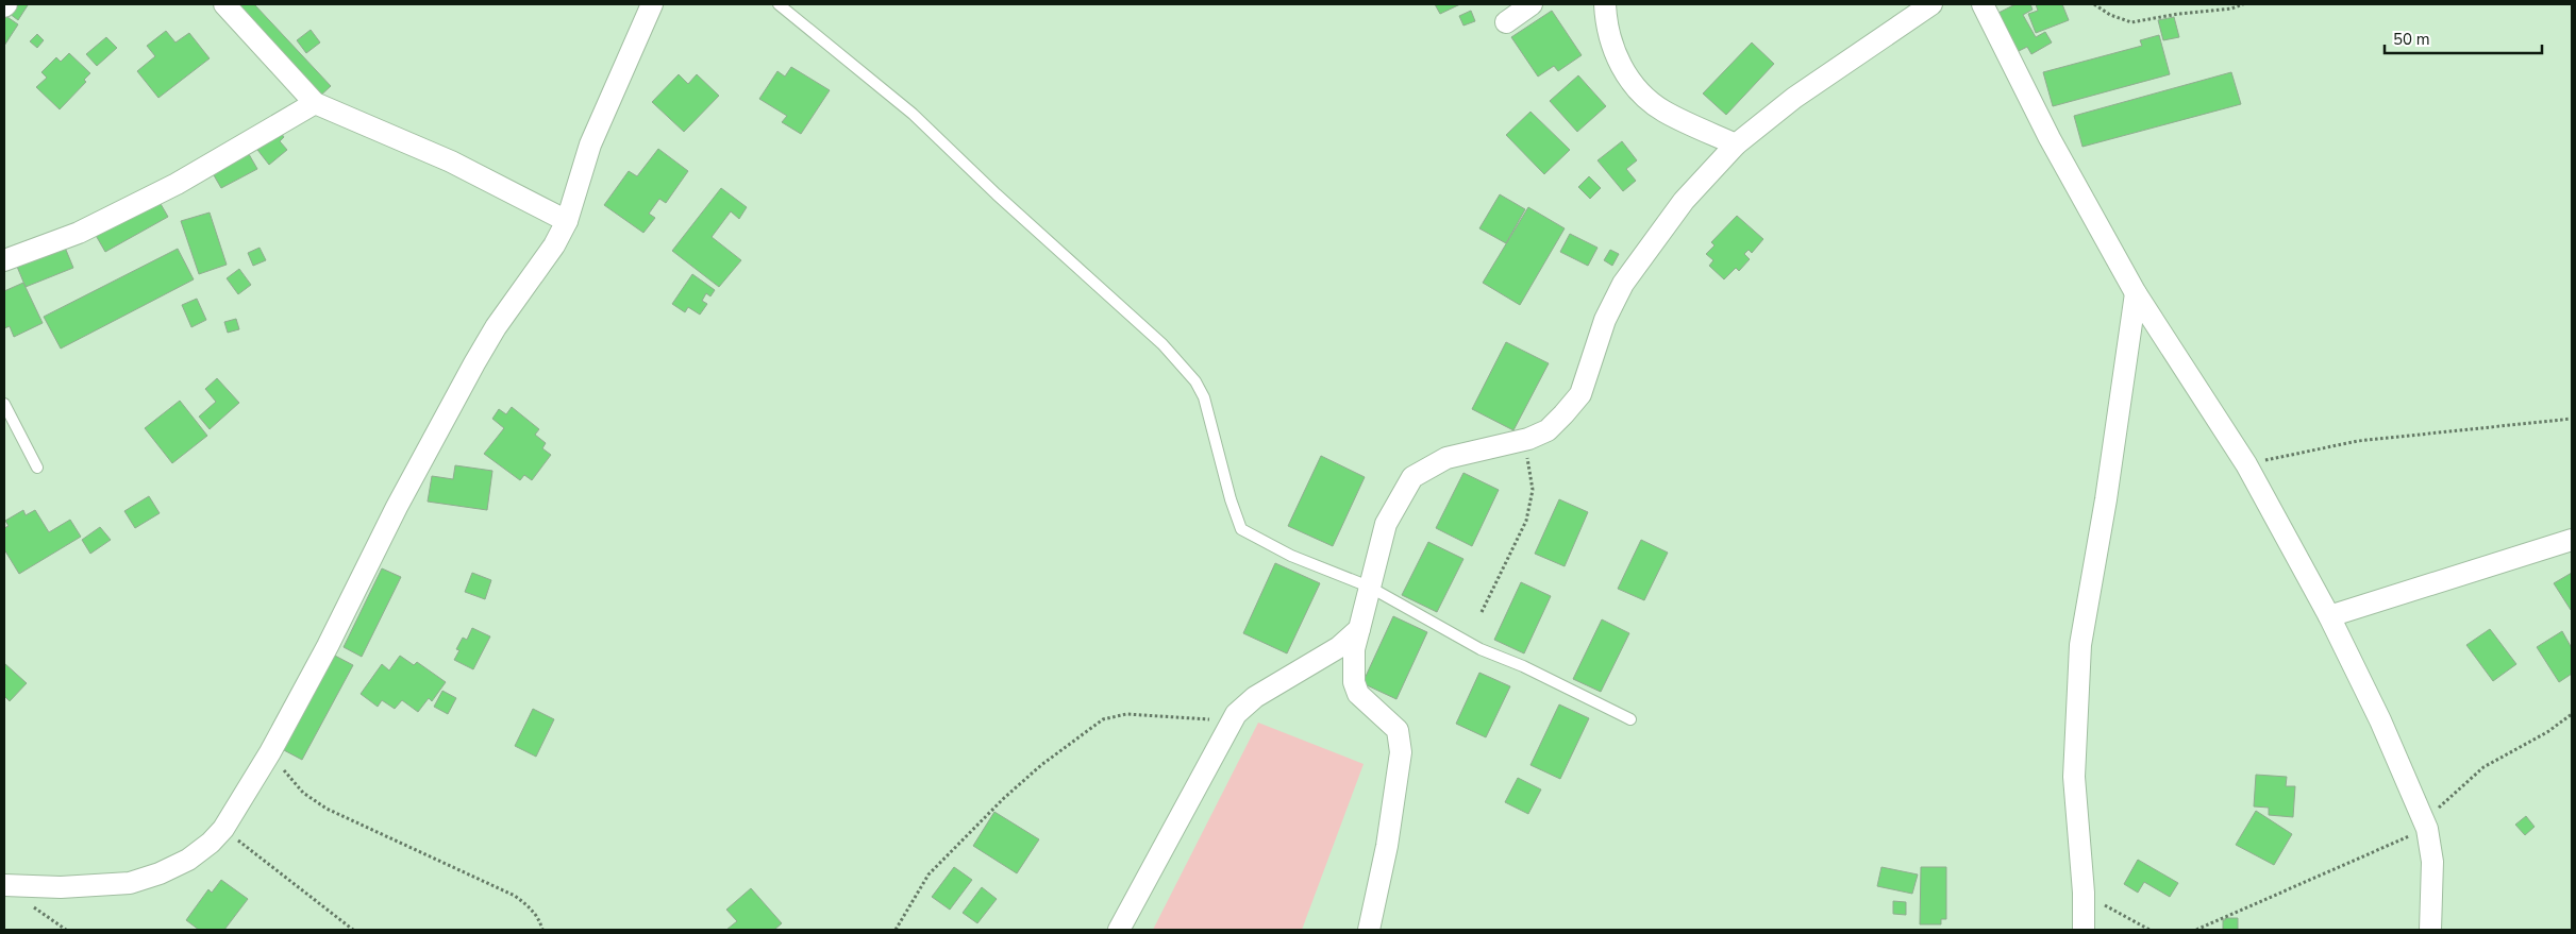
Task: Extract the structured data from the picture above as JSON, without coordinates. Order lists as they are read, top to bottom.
{
  "scale_bar": "50 m"
}
